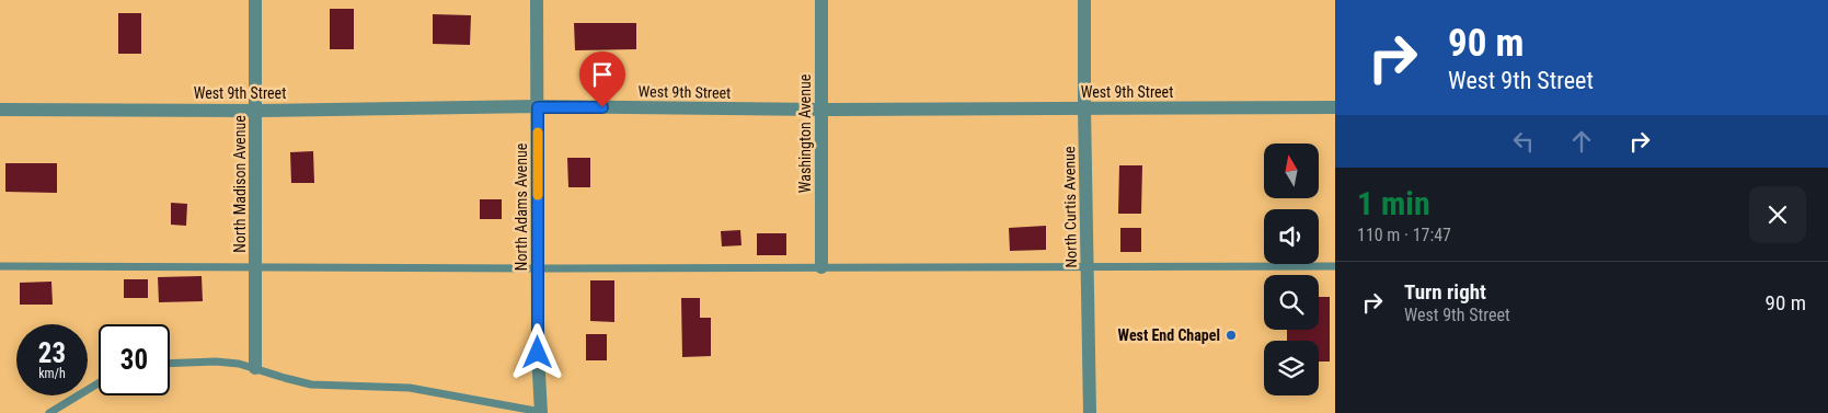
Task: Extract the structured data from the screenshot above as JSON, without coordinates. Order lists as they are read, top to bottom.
{
  "streets": {
    "street": [
      "West 9th Street",
      "Washington Avenue",
      "North Madison Avenue",
      "North Adams Avenue",
      "North Curtis Avenue"
    ]
  },
  "crossings": [
    ["West 9th Street", "Washington Avenue"],
    ["West 9th Street", "North Madison Avenue"],
    ["West 9th Street", "North Adams Avenue"],
    ["West 9th Street", "North Curtis Avenue"]
  ],
  "places": ["West End Chapel"],
  "north": "top",
  "page": {
    "turn": ["90 m", "West 9th Street"],
    "heading": ["1 min", "110 m · 17:47"],
    "list": [
      {
        "name": "Turn right",
        "note": "West 9th Street",
        "value": "90 m"
      }
    ],
    "speed": "23 km/h",
    "limit": "30"
  }
}
